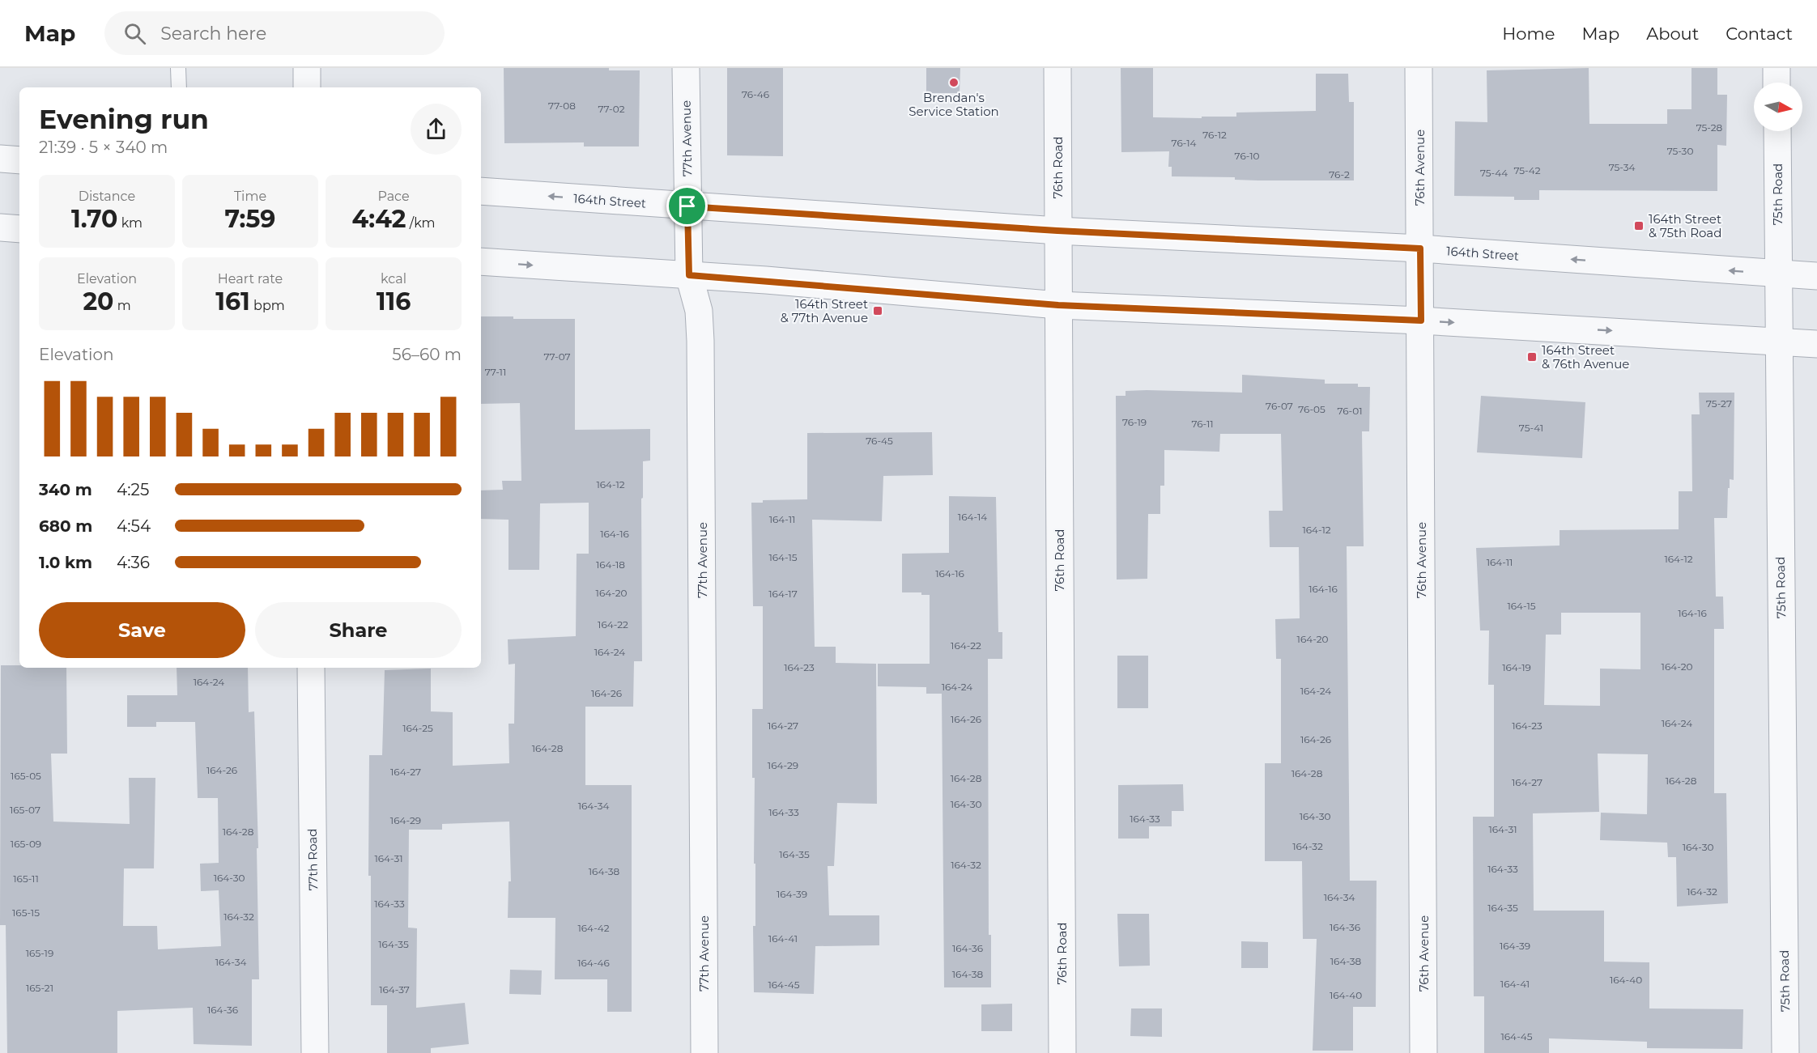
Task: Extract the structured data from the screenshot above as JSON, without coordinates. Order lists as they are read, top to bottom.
{
  "streets": {
    "street": [
      "77th Avenue",
      "76th Road",
      "76th Avenue",
      "75th Road",
      "164th Street",
      "77th Road"
    ]
  },
  "crossings": [
    ["77th Avenue", "164th Street"],
    ["76th Road", "164th Street"],
    ["76th Avenue", "164th Street"],
    ["75th Road", "164th Street"]
  ],
  "places": {
    "other": ["Brendan's Service Station"],
    "transit": ["164th Street & 75th Road", "164th Street & 77th Avenue", "164th Street & 76th Avenue"]
  },
  "house_numbers": [
    "76-46",
    "77-08",
    "77-02",
    "75-28",
    "76-12",
    "76-14",
    "75-30",
    "76-10",
    "75-34",
    "75-42",
    "75-44",
    "76-2",
    "77-07",
    "77-11",
    "75-27",
    "76-07",
    "76-05",
    "76-01",
    "76-19",
    "76-11",
    "75-41",
    "76-45",
    "164-12",
    "164-14",
    "164-11",
    "164-12",
    "164-16",
    "164-15",
    "164-12",
    "164-11",
    "164-18",
    "164-16",
    "164-16",
    "164-20",
    "164-17",
    "164-15",
    "164-16",
    "164-22",
    "164-20",
    "164-22",
    "164-24",
    "164-20",
    "164-23",
    "164-19",
    "164-24",
    "164-24",
    "164-24",
    "164-26",
    "164-26",
    "164-24",
    "164-27",
    "164-23",
    "164-25",
    "164-26",
    "164-28",
    "164-29",
    "164-26",
    "164-27",
    "164-28",
    "165-05",
    "164-28",
    "164-28",
    "164-27",
    "164-30",
    "164-34",
    "165-07",
    "164-33",
    "164-30",
    "164-33",
    "164-29",
    "164-31",
    "164-28",
    "165-09",
    "164-32",
    "164-30",
    "164-35",
    "164-31",
    "164-32",
    "164-33",
    "164-38",
    "164-30",
    "165-11",
    "164-32",
    "164-39",
    "164-34",
    "164-33",
    "164-35",
    "165-15",
    "164-32",
    "164-36",
    "164-42",
    "164-41",
    "164-35",
    "164-39",
    "164-36",
    "165-19",
    "164-38",
    "164-34",
    "164-46",
    "164-38",
    "164-40",
    "164-41",
    "164-45",
    "165-21",
    "164-37",
    "164-40",
    "164-36",
    "164-45"
  ],
  "north": "right",
  "page": {
    "header": "Map",
    "search": "Search here",
    "nav": [
      "Home",
      "Map",
      "About",
      "Contact"
    ],
    "heading": ["Evening run", "21:39 · 5 × 340 m"],
    "stats": [
      ["Distance", "1.70 km"],
      ["Time", "7:59"],
      ["Pace", "4:42 /km"],
      ["Elevation", "20 m"],
      ["Heart rate", "161 bpm"],
      ["kcal", "116"]
    ],
    "chart": ["Elevation", "56–60 m"],
    "list": [
      {
        "name": "340 m",
        "note": "4:25"
      },
      {
        "name": "680 m",
        "note": "4:54"
      },
      {
        "name": "1.0 km",
        "note": "4:36"
      }
    ],
    "buttons": ["Save", "Share"]
  }
}
